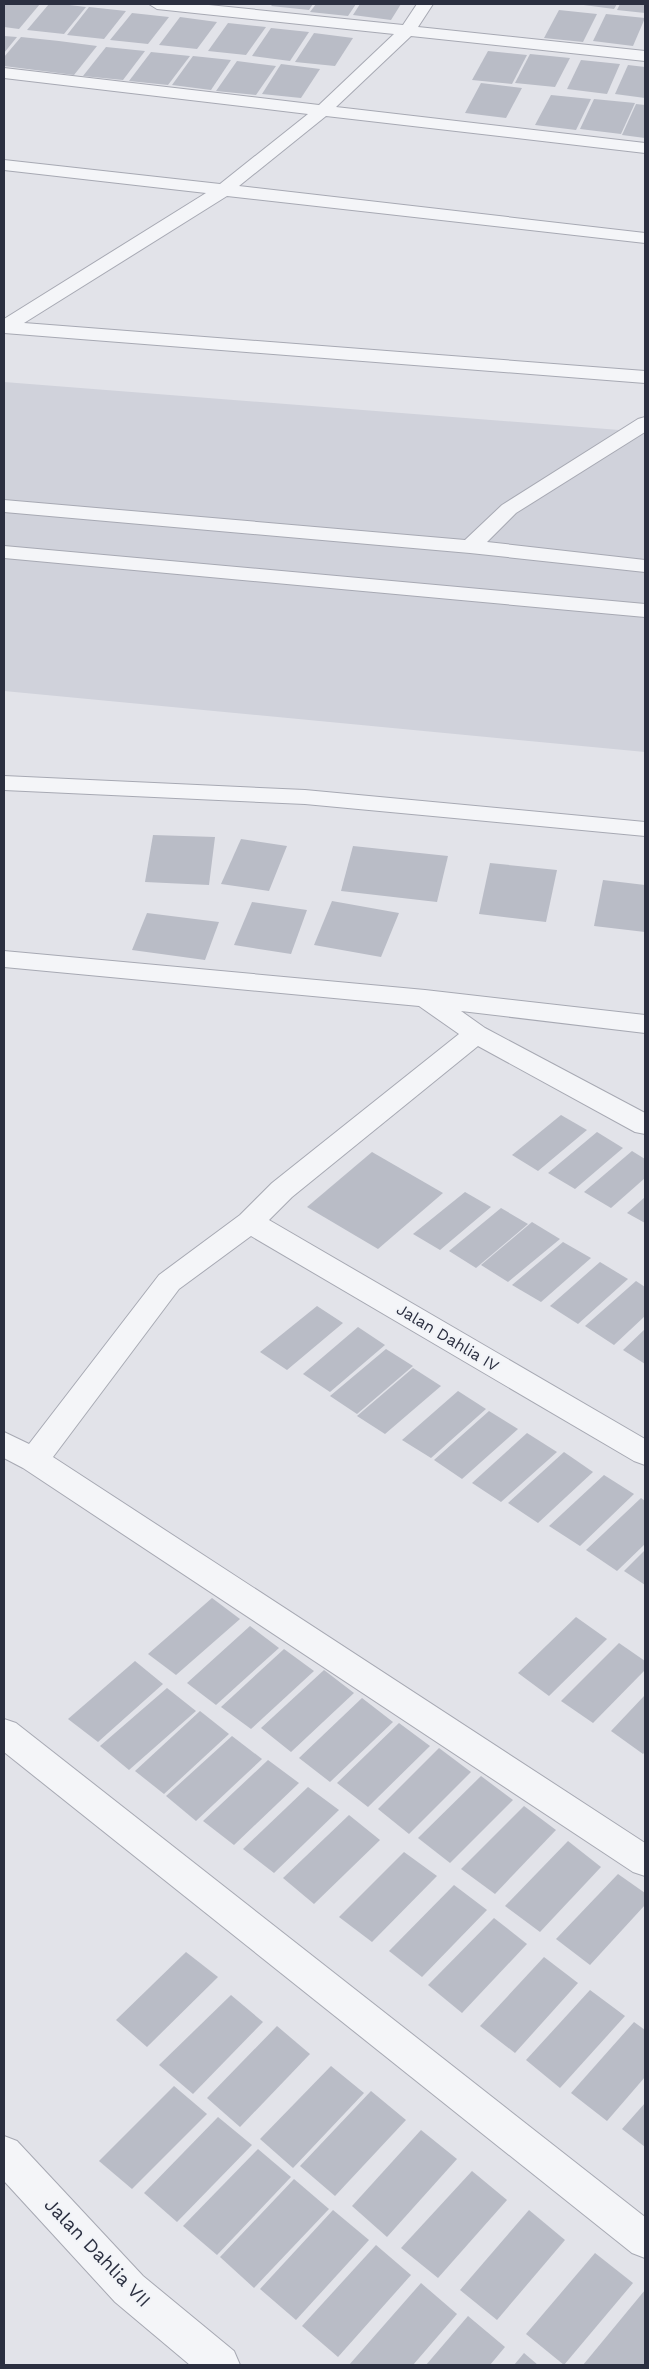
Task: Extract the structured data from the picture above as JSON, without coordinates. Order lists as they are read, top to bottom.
{
  "streets": {
    "street": ["Jalan Dahlia IV", "Jalan Dahlia VII"]
  }
}
